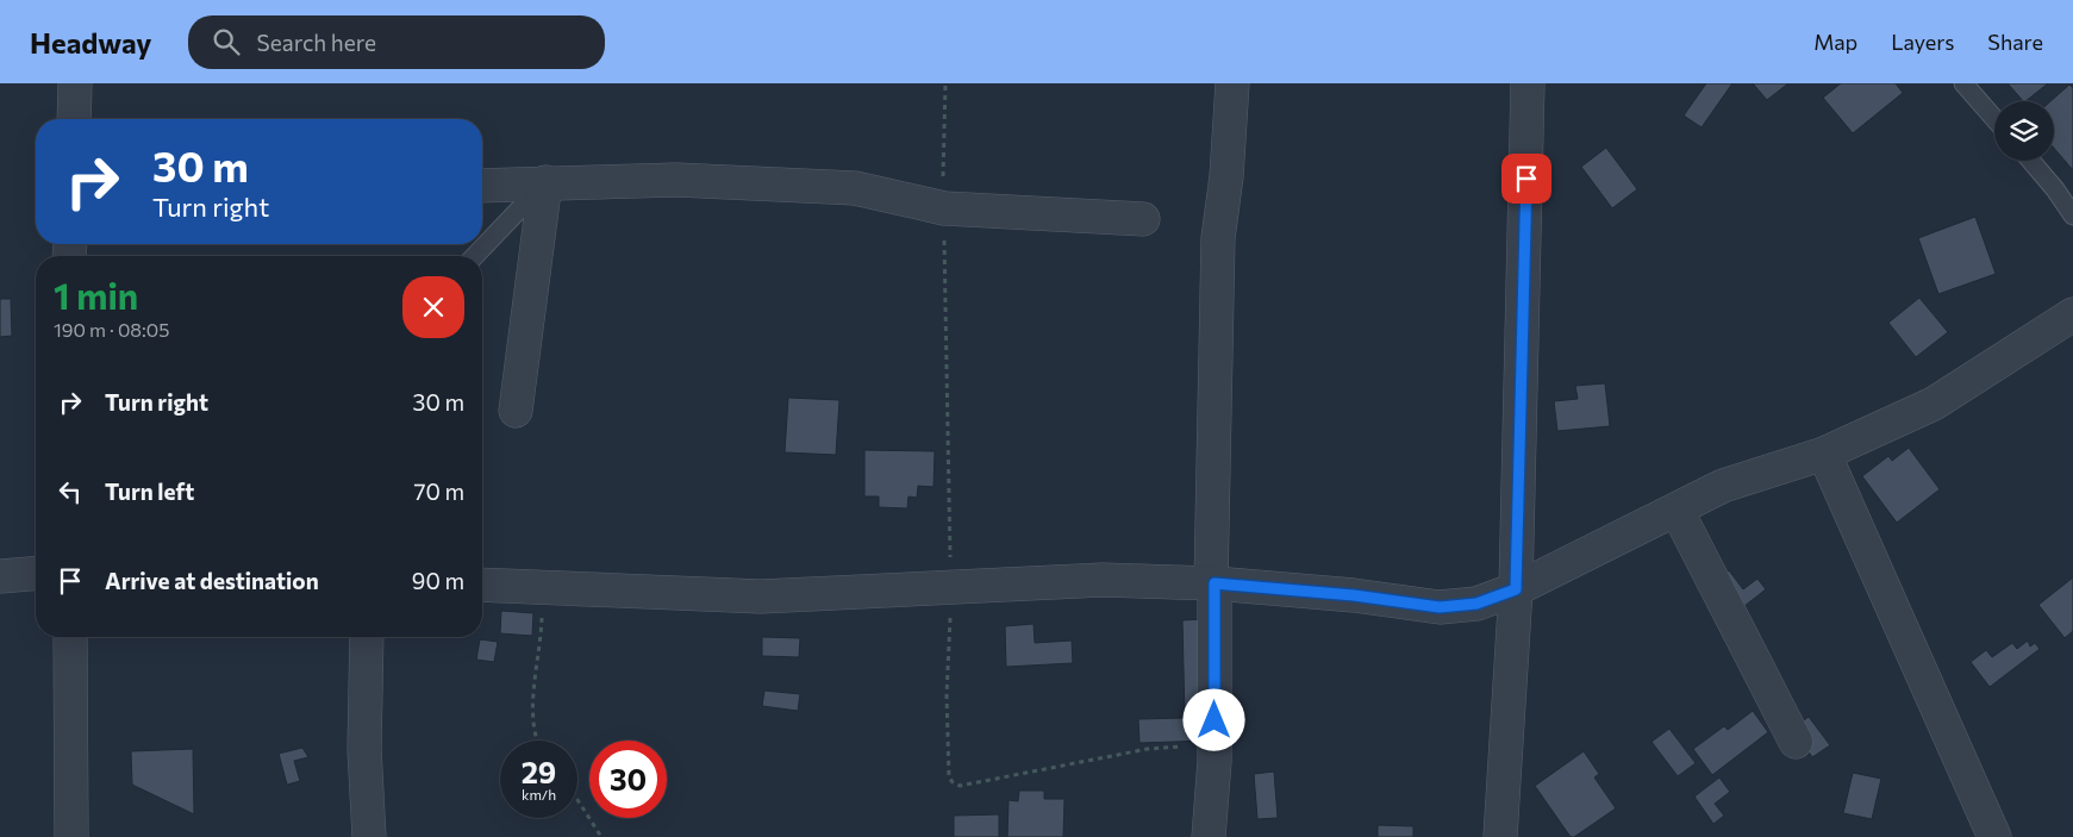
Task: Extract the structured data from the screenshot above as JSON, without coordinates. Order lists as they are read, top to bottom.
{
  "page": {
    "header": "Headway",
    "search": "Search here",
    "nav": ["Map", "Layers", "Share"],
    "turn": ["30 m", "Turn right"],
    "heading": ["1 min", "190 m · 08:05"],
    "list": [
      {
        "name": "Turn right",
        "value": "30 m"
      },
      {
        "name": "Turn left",
        "value": "70 m"
      },
      {
        "name": "Arrive at destination",
        "value": "90 m"
      }
    ],
    "speed": "29 km/h",
    "limit": "30"
  }
}
